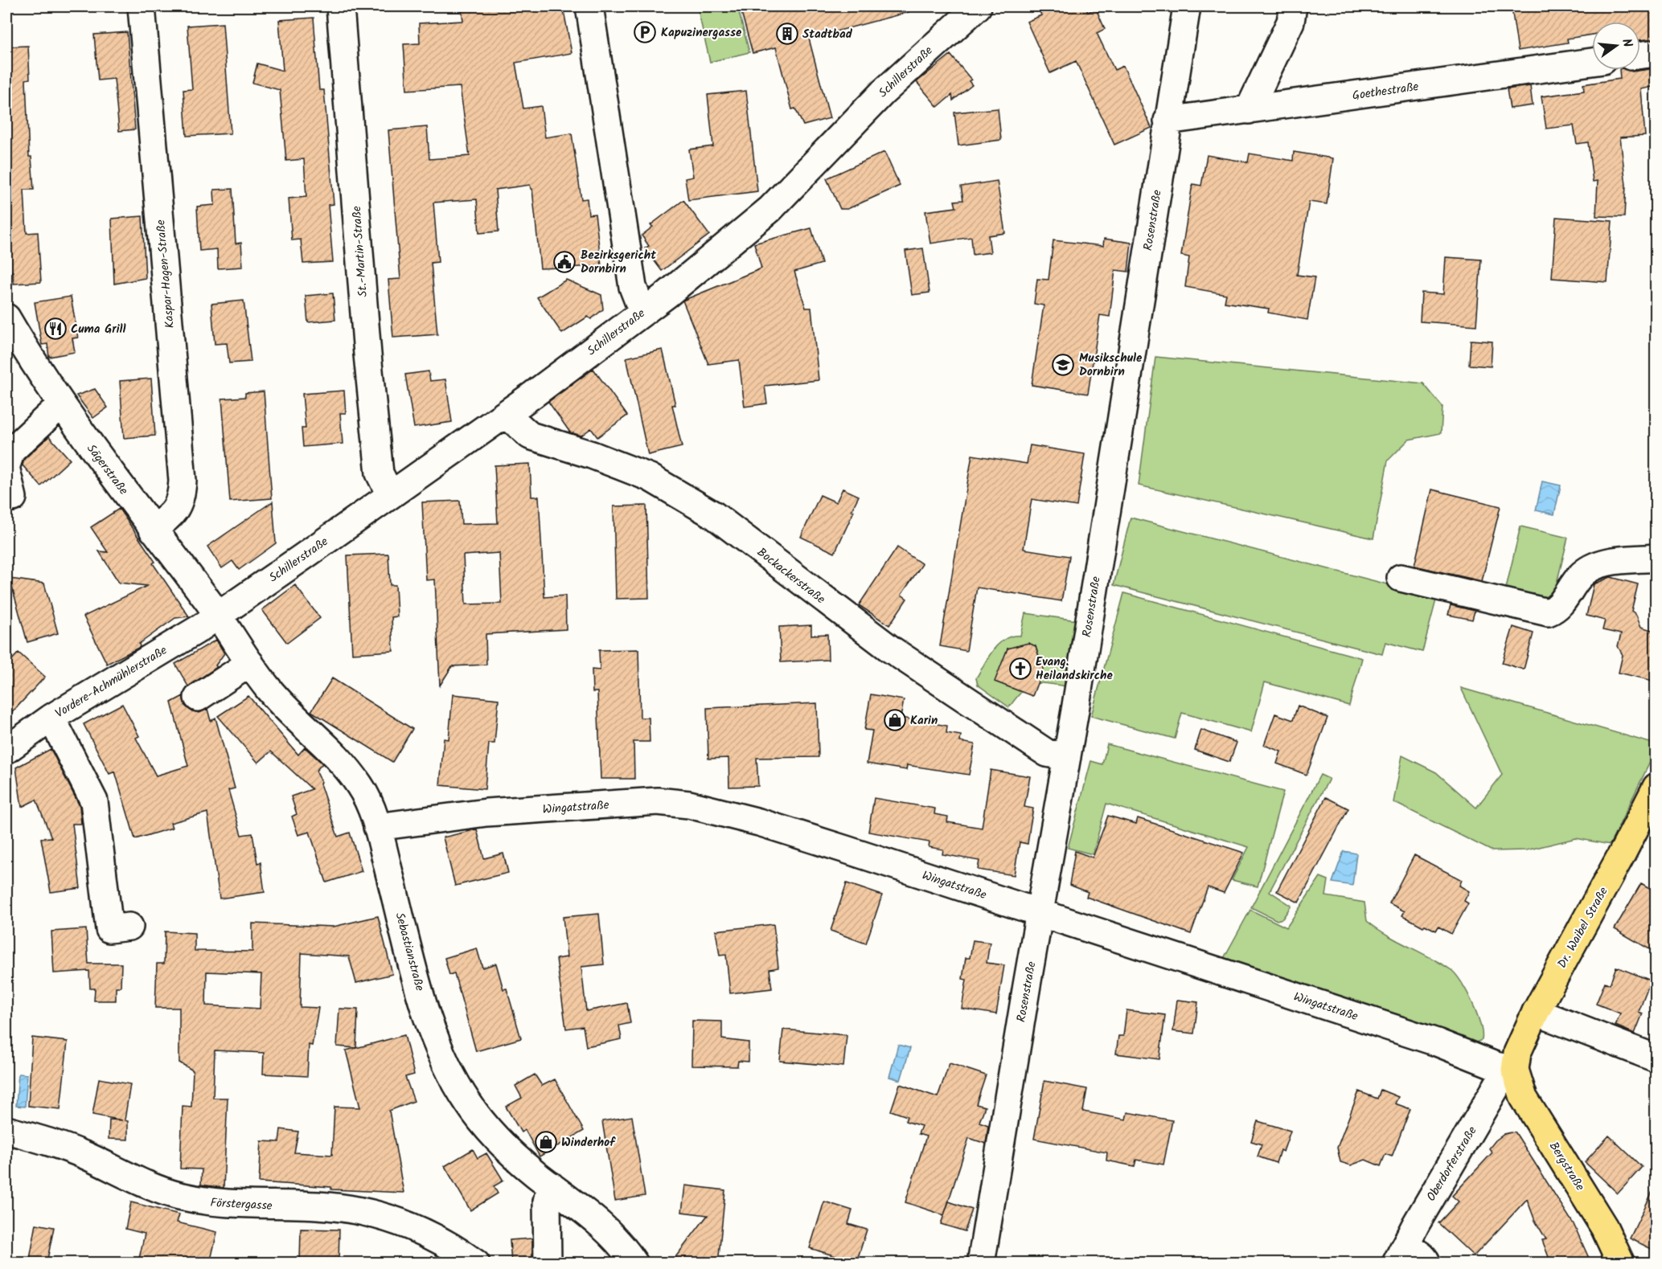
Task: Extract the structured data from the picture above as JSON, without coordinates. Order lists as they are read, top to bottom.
{
  "streets": {
    "main road": ["Dr. Waibel Straße", "Bergstraße"],
    "street": [
      "Schillerstraße",
      "Goethestraße",
      "Rosenstraße",
      "St.-Martin-Straße",
      "Kaspar-Hagen-Straße",
      "Sägerstraße",
      "Bockackerstraße",
      "Vordere-Achmühlerstraße",
      "Wingatstraße",
      "Sebastianstraße",
      "Oberdorferstraße",
      "Förstergasse"
    ]
  },
  "crossings": [
    ["Schillerstraße", "St.-Martin-Straße"],
    ["Schillerstraße", "Sägerstraße"],
    ["Schillerstraße", "Bockackerstraße"],
    ["Schillerstraße", "Vordere-Achmühlerstraße"],
    ["Schillerstraße", "Sebastianstraße"],
    ["Goethestraße", "Rosenstraße"],
    ["Rosenstraße", "Bockackerstraße"],
    ["Rosenstraße", "Wingatstraße"],
    ["Kaspar-Hagen-Straße", "Sägerstraße"],
    ["Sägerstraße", "Vordere-Achmühlerstraße"],
    ["Sägerstraße", "Sebastianstraße"],
    ["Vordere-Achmühlerstraße", "Sebastianstraße"],
    ["Wingatstraße", "Dr. Waibel Straße"],
    ["Wingatstraße", "Sebastianstraße"],
    ["Wingatstraße", "Oberdorferstraße"],
    ["Wingatstraße", "Bergstraße"],
    ["Dr. Waibel Straße", "Oberdorferstraße"],
    ["Dr. Waibel Straße", "Bergstraße"],
    ["Oberdorferstraße", "Bergstraße"]
  ],
  "places": {
    "parking": ["Kapuzinergasse"],
    "building": ["Stadtbad"],
    "public building": ["Bezirksgericht Dornbirn"],
    "restaurant": ["Cuma Grill"],
    "school or university": ["Musikschule Dornbirn"],
    "church": ["Evang. Heilandskirche"],
    "shop": ["Karin", "Winderhof"]
  },
  "north": "right"
}
